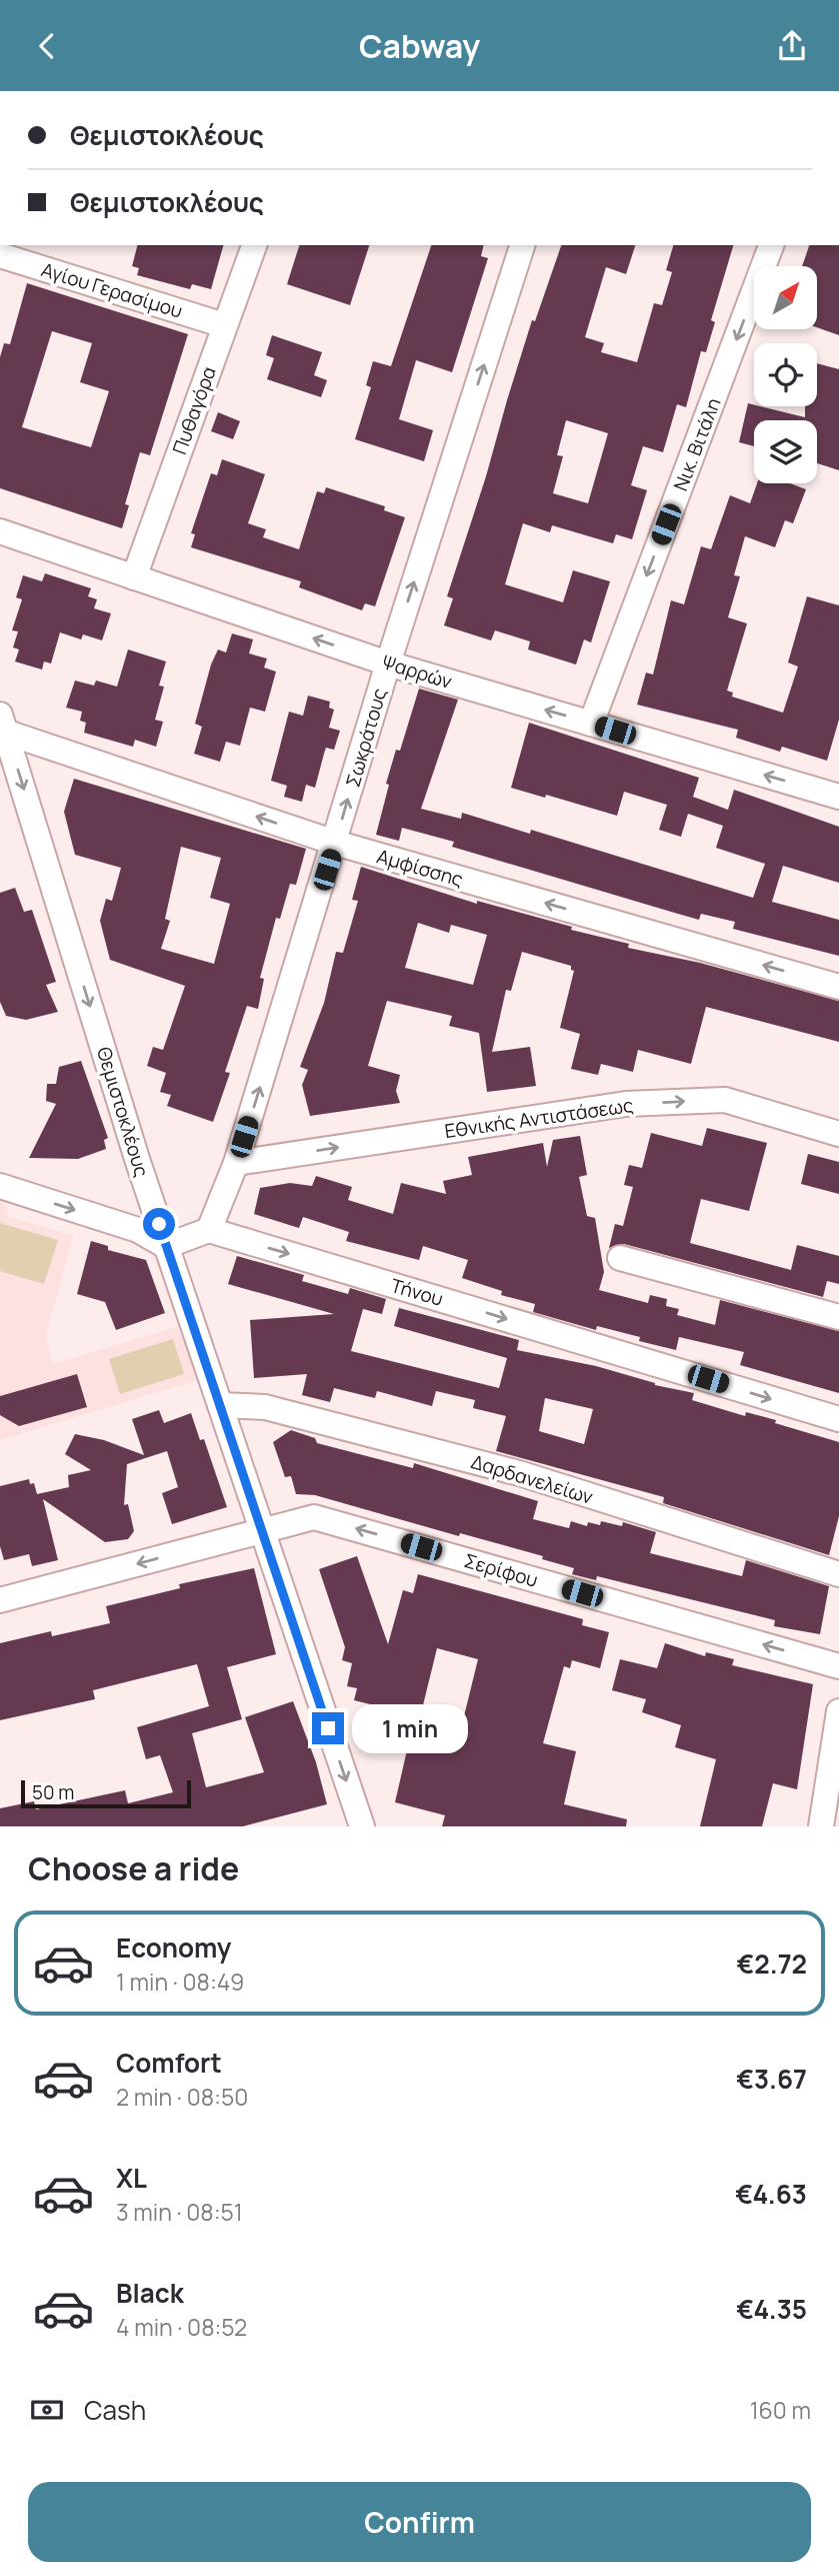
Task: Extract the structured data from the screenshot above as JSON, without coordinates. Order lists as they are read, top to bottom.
{
  "streets": {
    "street": [
      "Αγίου Γερασίμου",
      "Πυθαγόρα",
      "Νικ. Βιτάλη",
      "Ψαρρών",
      "Σωκράτους",
      "Αμφίσσης",
      "Θεμιστοκλέους",
      "Εθνικής Αντιστάσεως",
      "Τήνου",
      "Δαρδανελείων",
      "Σερίφου"
    ]
  },
  "crossings": [
    ["Αγίου Γερασίμου", "Πυθαγόρα"],
    ["Πυθαγόρα", "Ψαρρών"],
    ["Νικ. Βιτάλη", "Ψαρρών"],
    ["Ψαρρών", "Σωκράτους"],
    ["Σωκράτους", "Αμφίσσης"],
    ["Σωκράτους", "Εθνικής Αντιστάσεως"],
    ["Σωκράτους", "Τήνου"],
    ["Αμφίσσης", "Θεμιστοκλέους"],
    ["Θεμιστοκλέους", "Δαρδανελείων"],
    ["Θεμιστοκλέους", "Σερίφου"]
  ],
  "one_way": [
    "Νικ. Βιτάλη",
    "Ψαρρών",
    "Σωκράτους",
    "Αμφίσσης",
    "Θεμιστοκλέους",
    "Εθνικής Αντιστάσεως",
    "Σερίφου"
  ],
  "scale_bar": "50 m",
  "north": "top right",
  "page": {
    "header": "Cabway",
    "banner": ["Θεμιστοκλέους", "Θεμιστοκλέους"],
    "bubble": "1 min",
    "scale": "50 m",
    "heading": "Choose a ride",
    "list": [
      {
        "name": "Economy",
        "note": "1 min · 08:49",
        "value": "€2.72"
      },
      {
        "name": "Comfort",
        "note": "2 min · 08:50",
        "value": "€3.67"
      },
      {
        "name": "XL",
        "note": "3 min · 08:51",
        "value": "€4.63"
      },
      {
        "name": "Black",
        "note": "4 min · 08:52",
        "value": "€4.35"
      }
    ],
    "pay": ["Cash", "160 m"],
    "buttons": "Confirm"
  }
}
